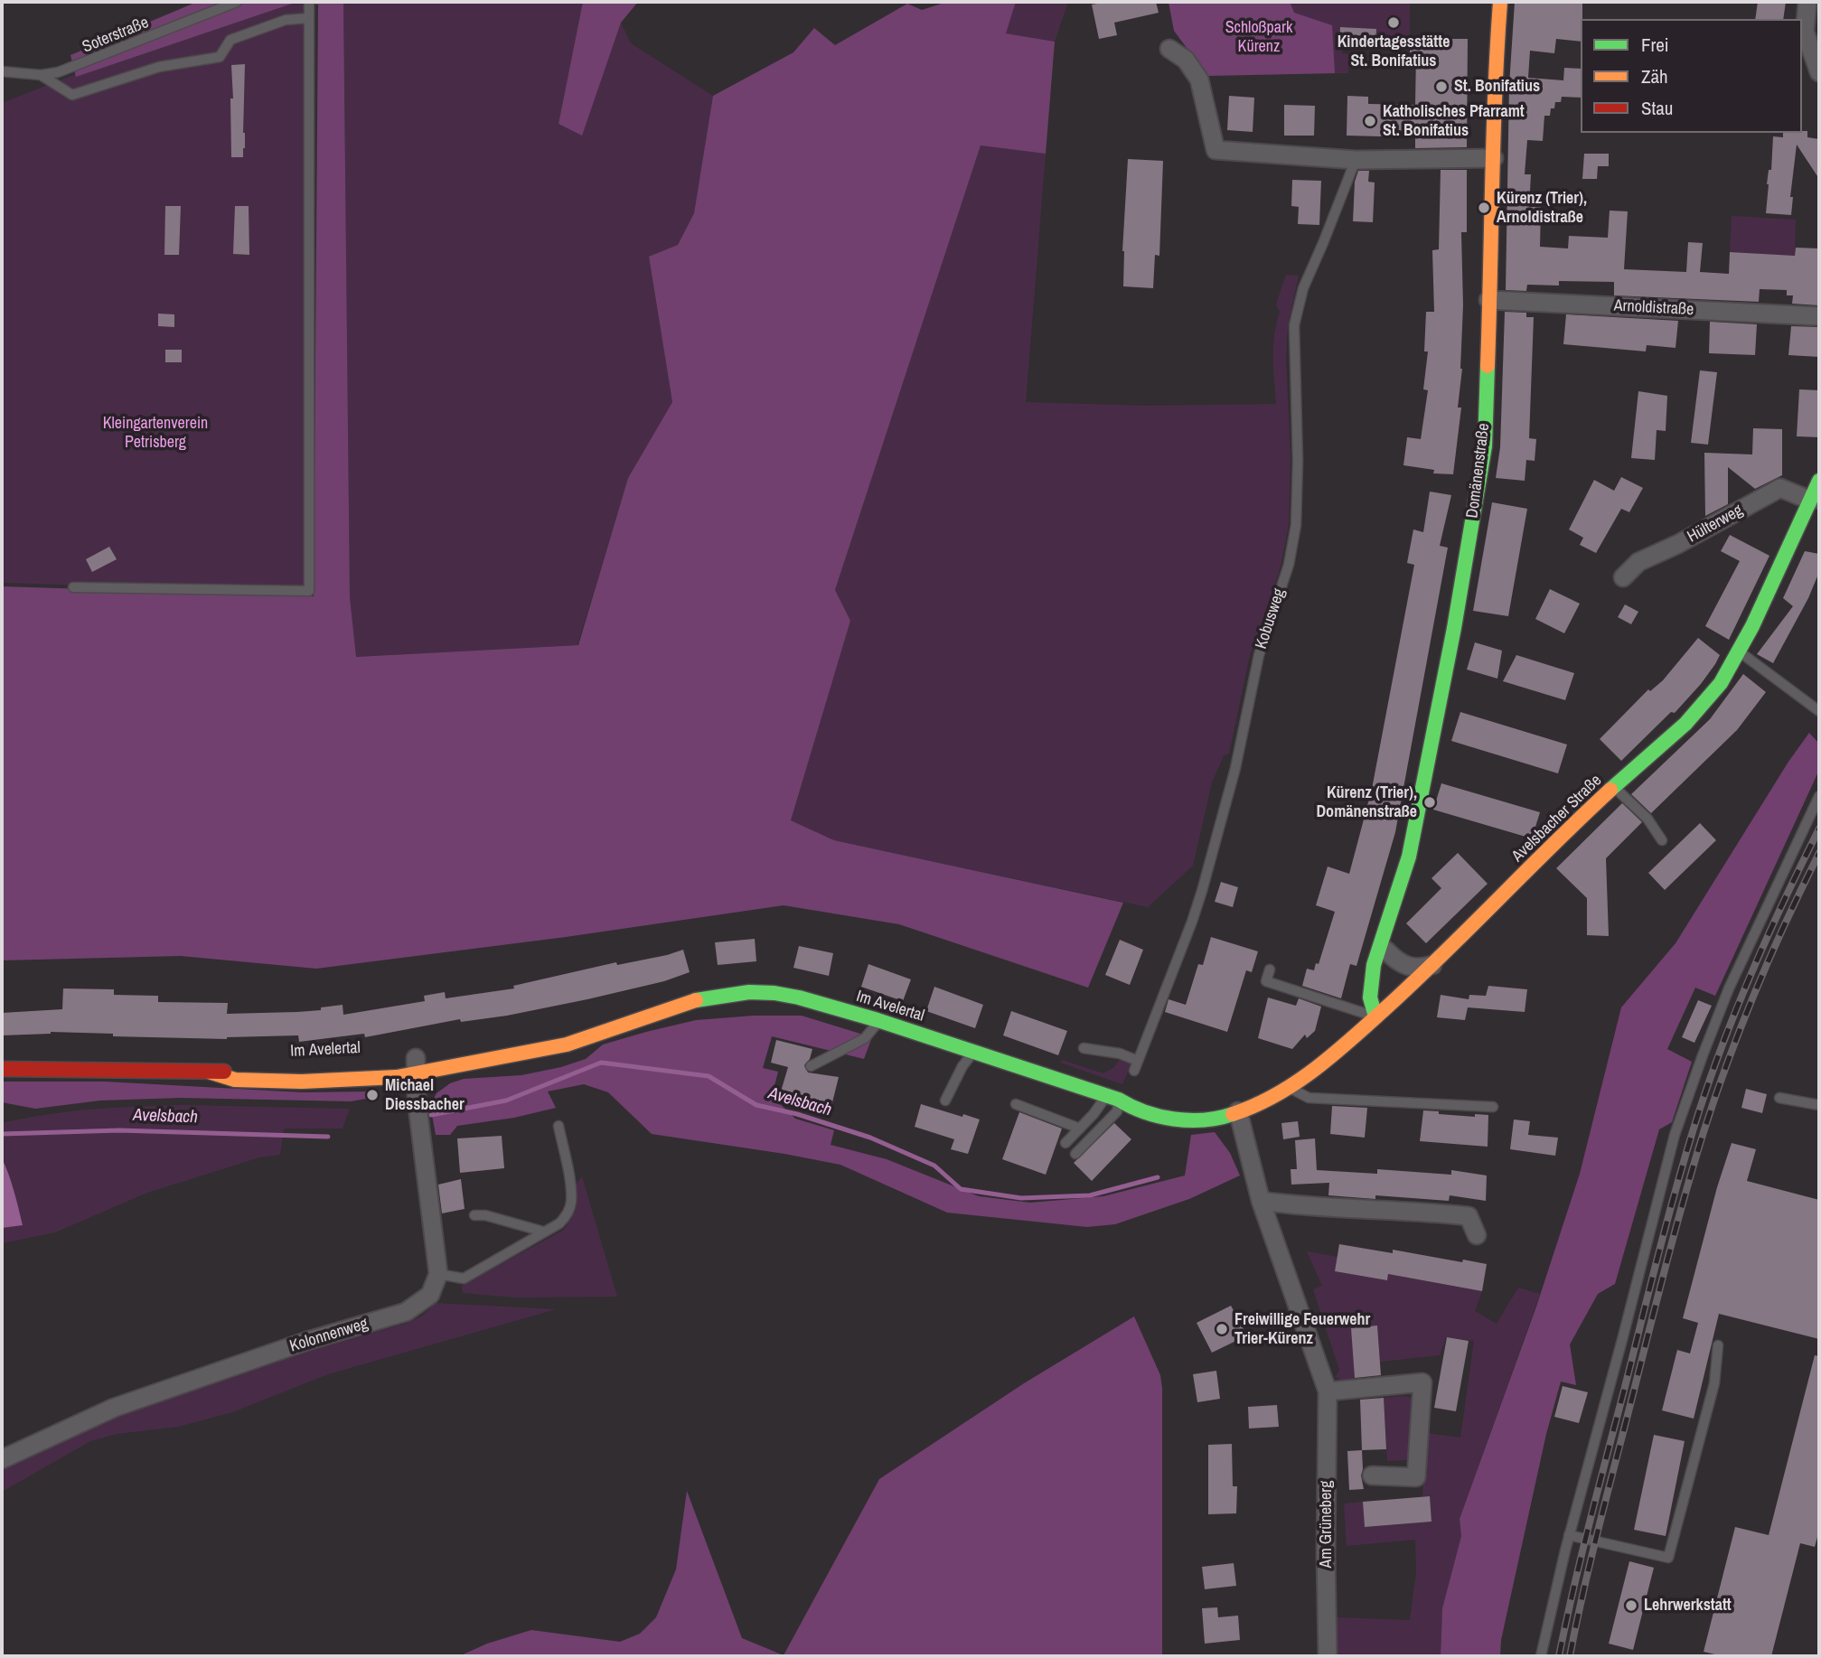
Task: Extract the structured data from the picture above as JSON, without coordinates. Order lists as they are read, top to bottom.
{
  "streets": {
    "main road": ["Domänenstraße", "Avelsbacher Straße", "Im Avelertal"],
    "street": [
      "Arnoldistraße",
      "Hülterweg",
      "Kolonnenweg",
      "Am Grüneberg"
    ],
    "lane": ["Soterstraße", "Kobusweg"]
  },
  "crossings": [
    ["Arnoldistraße", "Domänenstraße"],
    ["Domänenstraße", "Avelsbacher Straße"],
    ["Hülterweg", "Avelsbacher Straße"],
    ["Avelsbacher Straße", "Im Avelertal"],
    ["Avelsbacher Straße", "Am Grüneberg"],
    ["Im Avelertal", "Am Grüneberg"]
  ],
  "water": ["Avelsbach"],
  "parks": ["Schloßpark Kürenz", "Kleingartenverein Petrisberg"],
  "places": [
    "Kindertagesstätte St. Bonifatius",
    "St. Bonifatius",
    "Katholisches Pfarramt St. Bonifatius",
    "Kürenz (Trier), Arnoldistraße",
    "Kürenz (Trier), Domänenstraße",
    "Michael Diessbacher",
    "Freiwillige Feuerwehr Trier-Kürenz",
    "Lehrwerkstatt"
  ],
  "legend": ["Frei", "Zäh", "Stau"]
}
